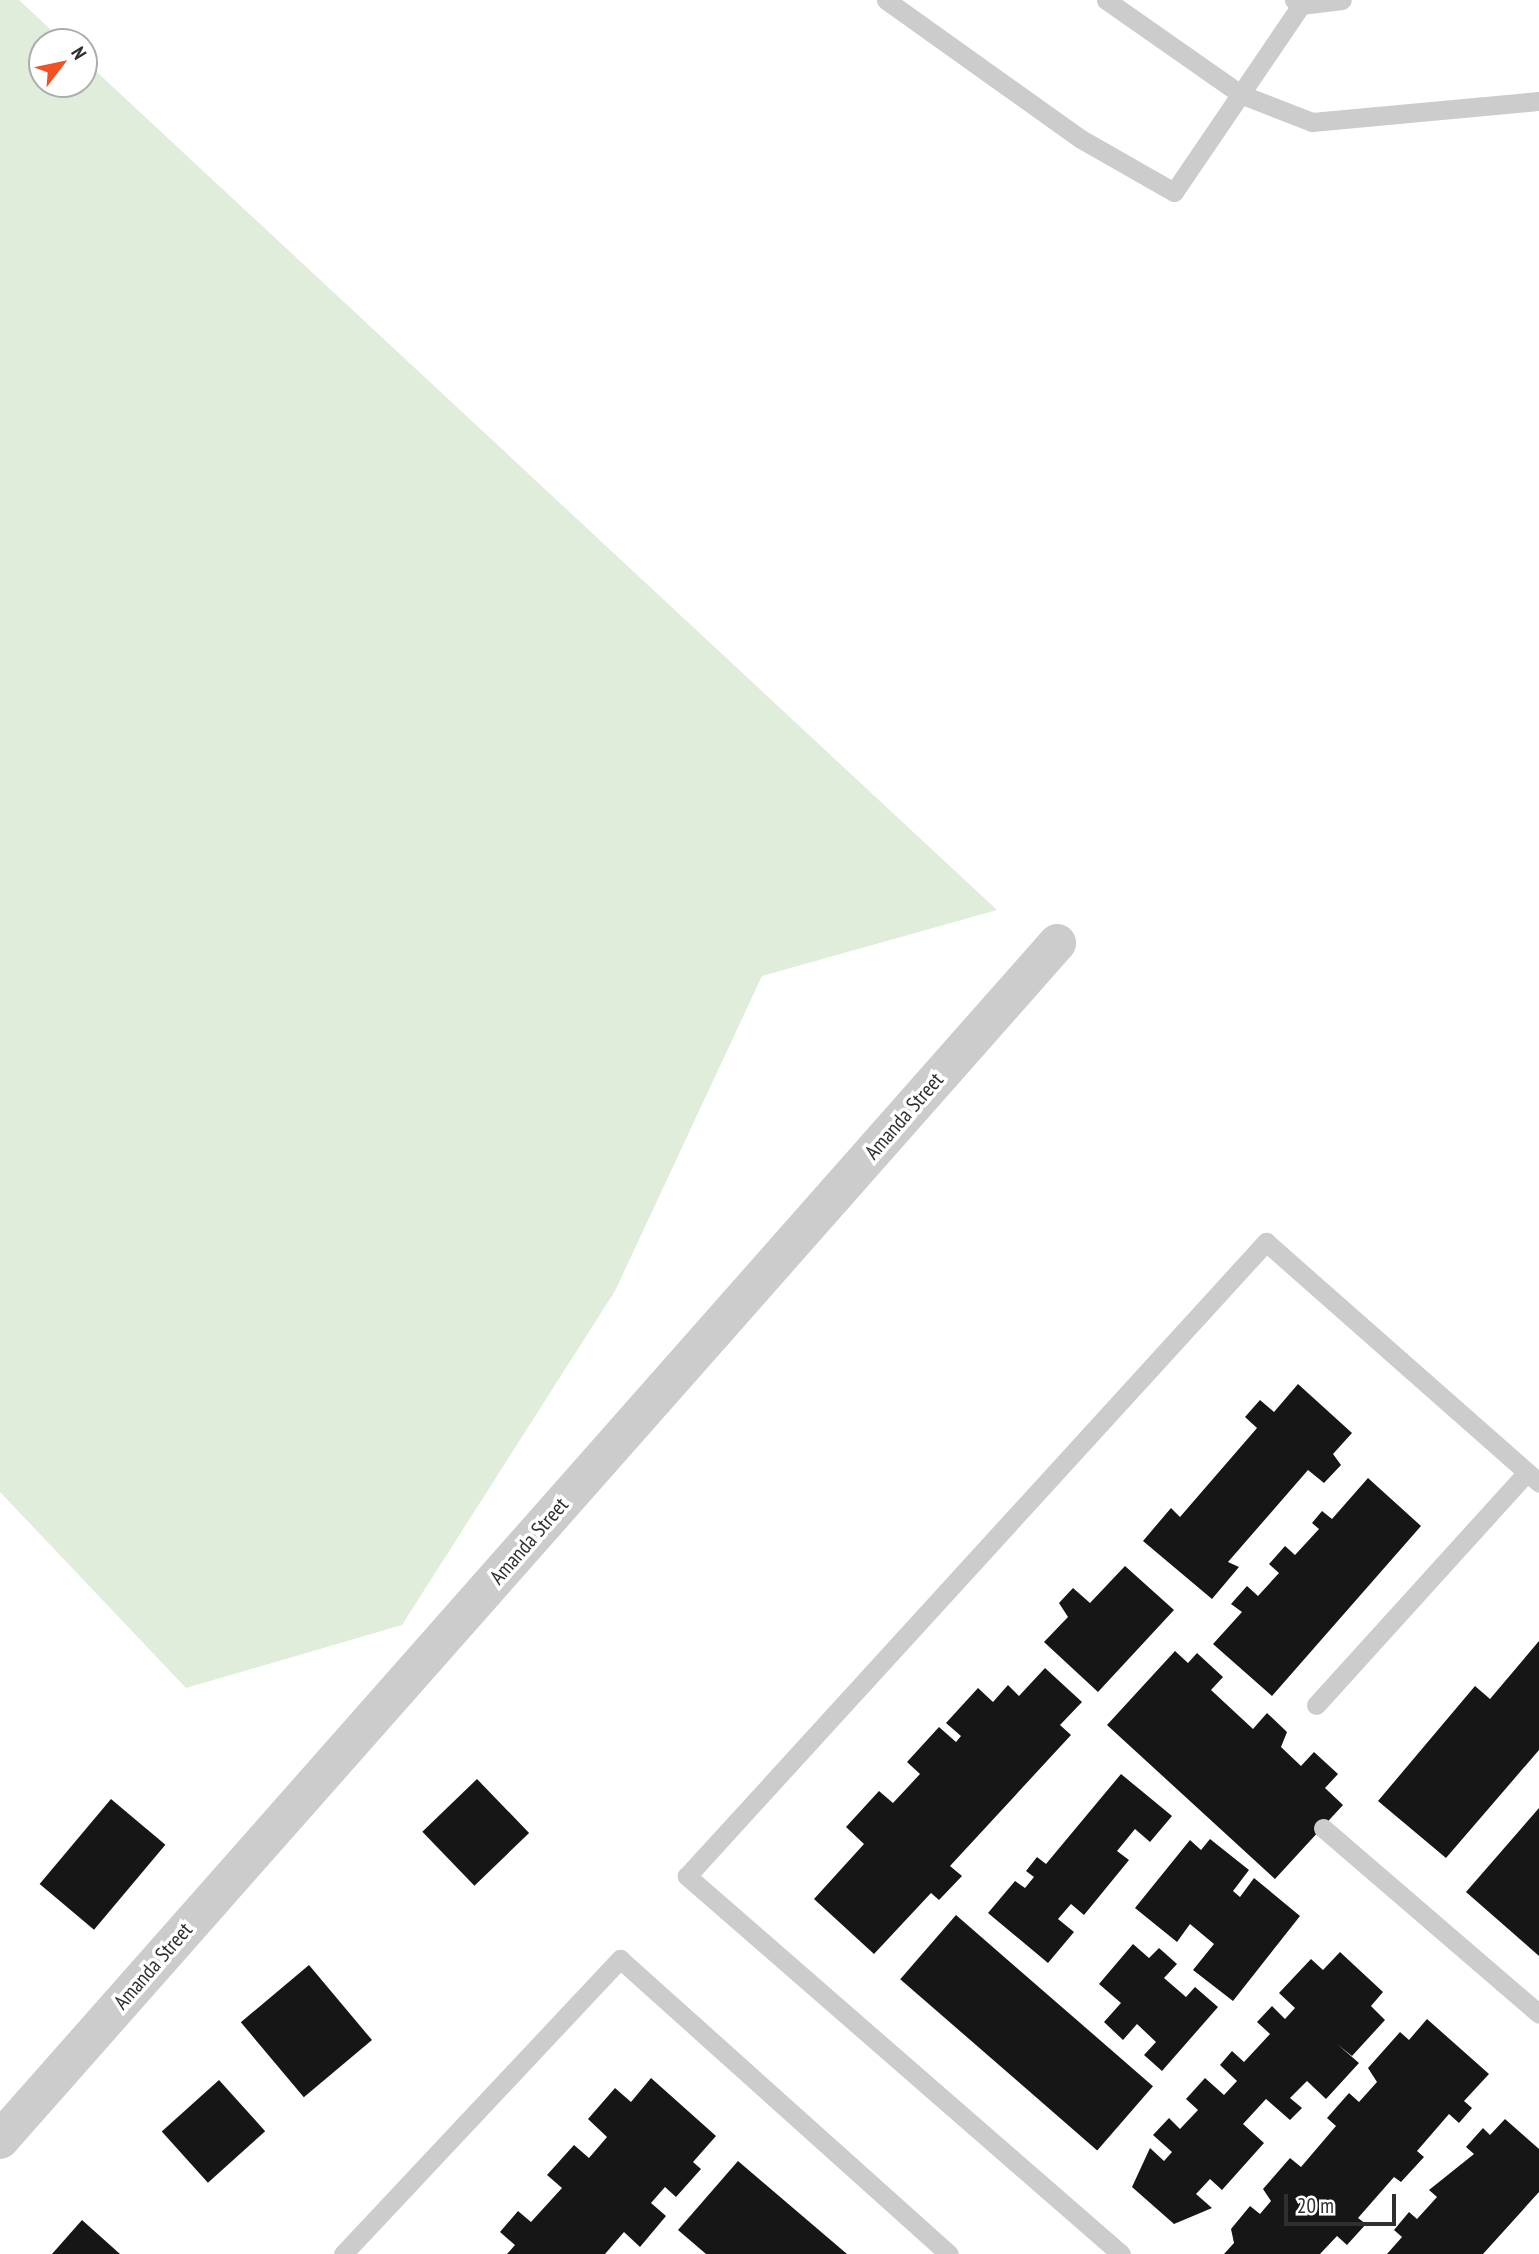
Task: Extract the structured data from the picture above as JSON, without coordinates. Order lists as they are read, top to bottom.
{
  "streets": {
    "street": ["Amanda Street"]
  },
  "scale_bar": "20 m",
  "north": "top right"
}
